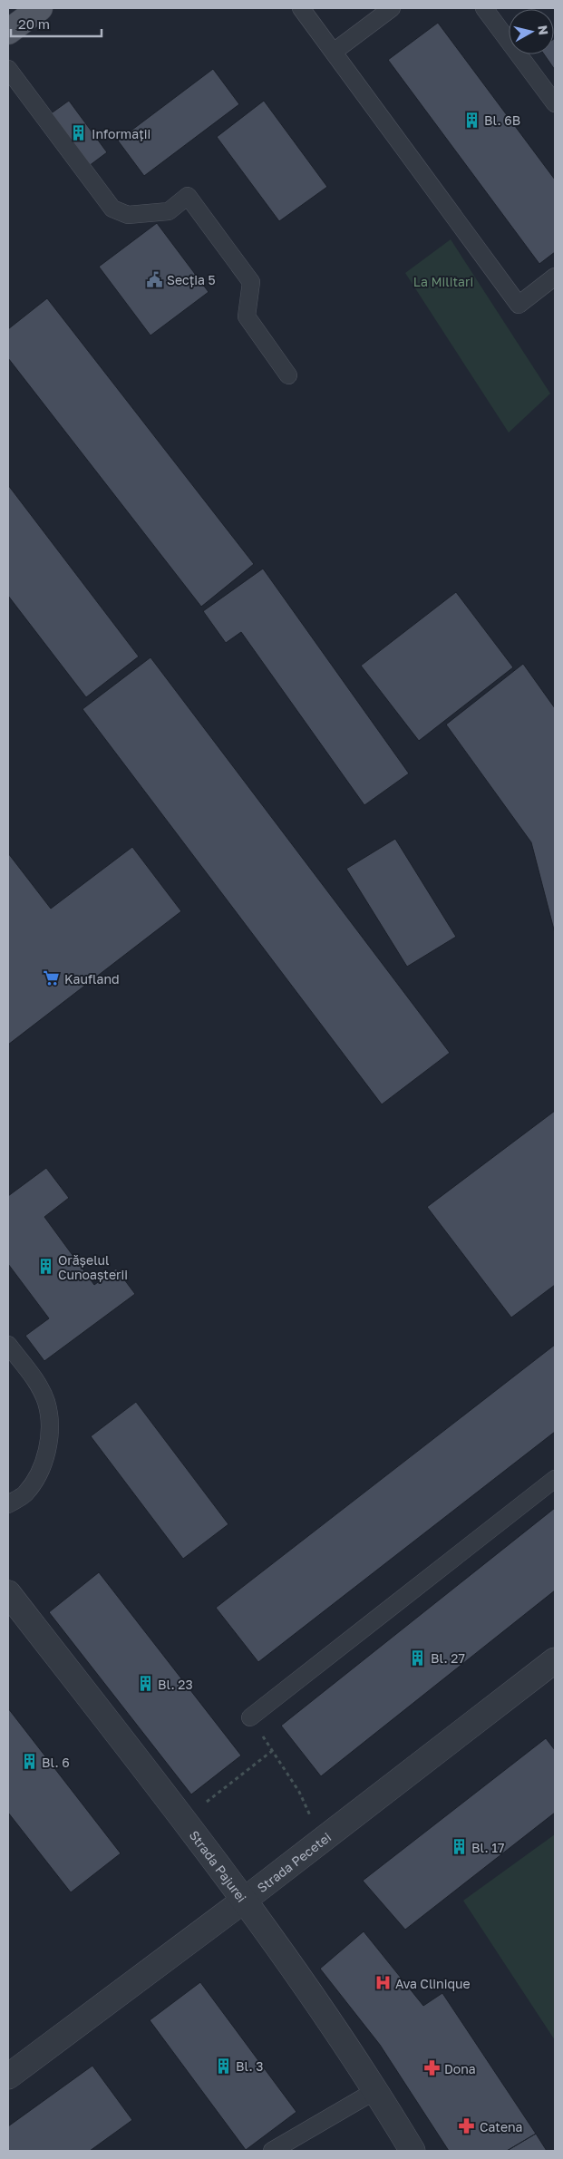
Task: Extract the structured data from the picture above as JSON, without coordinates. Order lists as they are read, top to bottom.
{
  "streets": {
    "street": ["Strada Pecetei", "Strada Pajurei"]
  },
  "crossings": [
    ["Strada Pecetei", "Strada Pajurei"]
  ],
  "parks": ["La Militari"],
  "places": {
    "building": [
      "Bl. 6B",
      "Informații",
      "Orășelul Cunoașterii",
      "Bl. 27",
      "Bl. 23",
      "Bl. 6",
      "Bl. 17",
      "Bl. 3"
    ],
    "public building": ["Secția 5"],
    "supermarket": ["Kaufland"],
    "hospital": ["Ava Clinique"],
    "pharmacy": ["Dona", "Catena"]
  },
  "scale_bar": "20 m",
  "north": "right"
}
